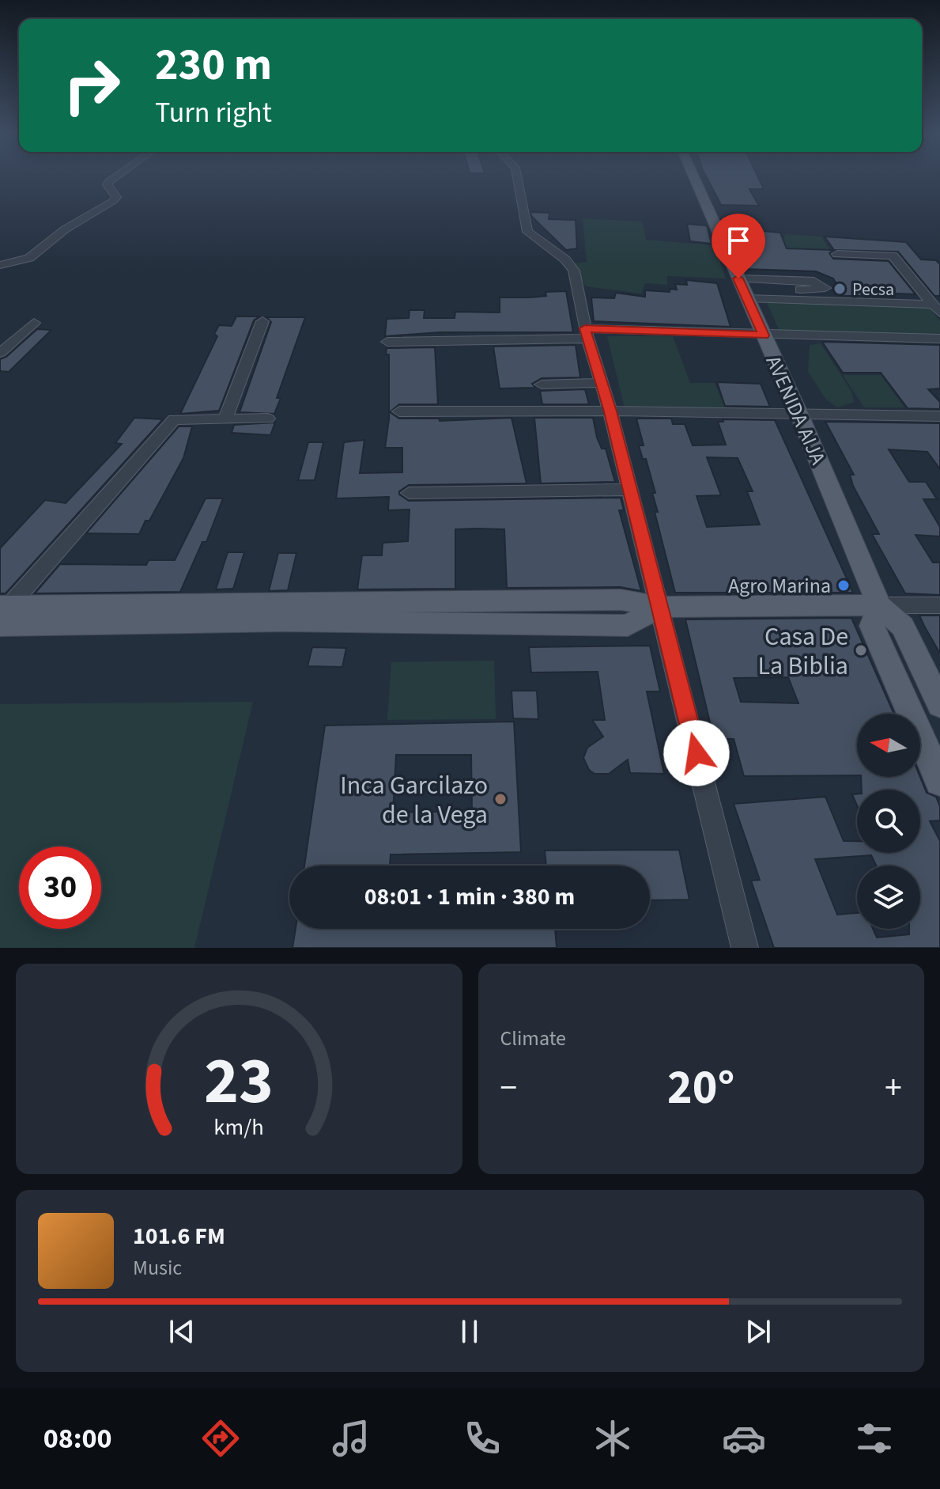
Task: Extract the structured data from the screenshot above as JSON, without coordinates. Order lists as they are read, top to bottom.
{
  "streets": {
    "main road": ["AVENIDA AIJA"]
  },
  "places": [
    "Pecsa",
    "Agro Marina",
    "Casa De La Biblia",
    "Inca Garcilazo de la Vega"
  ],
  "north": "left",
  "page": {
    "turn": ["230 m", "Turn right"],
    "limit": "30",
    "trip": "08:01 · 1 min · 380 m",
    "tile": "Climate",
    "heat": ["−", "20°", "+"],
    "song": ["101.6 FM", "Music"],
    "tabs": "08:00",
    "gauge": ["23", "km/h"]
  }
}
